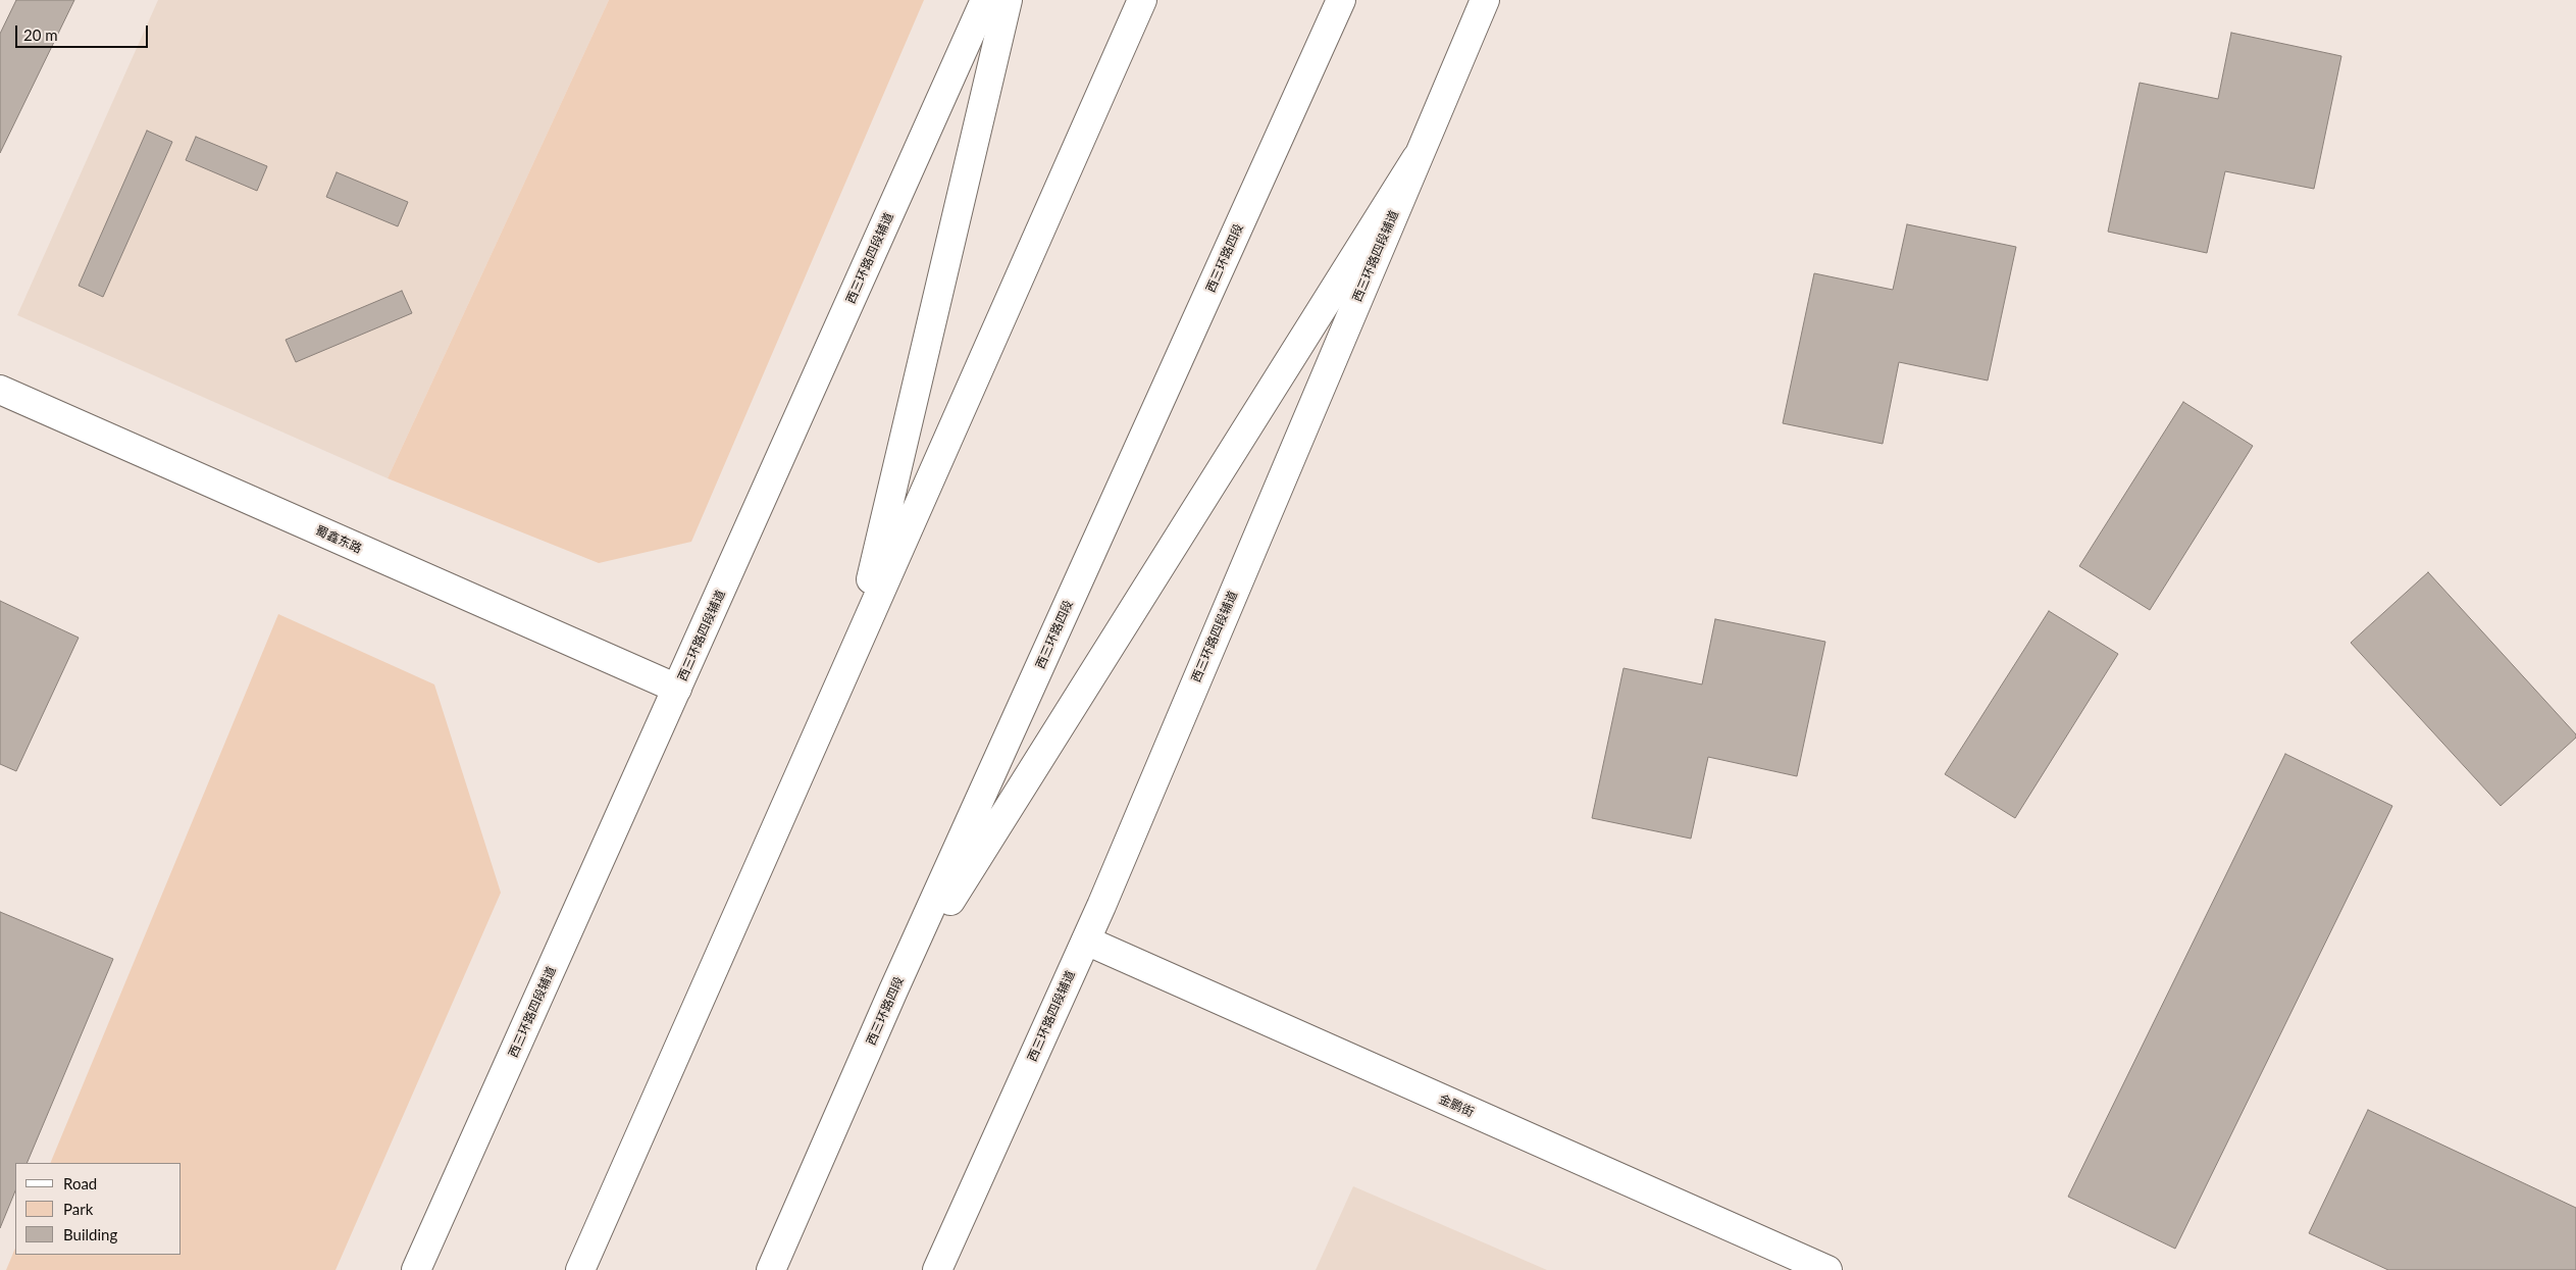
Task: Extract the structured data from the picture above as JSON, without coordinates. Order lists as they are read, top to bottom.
{
  "streets": {
    "main road": [
      "西三环路四段辅道",
      "西三环路四段",
      "蜀鑫东路",
      "金鹏街"
    ]
  },
  "crossings": [
    ["西三环路四段辅道", "蜀鑫东路"],
    ["西三环路四段辅道", "金鹏街"]
  ],
  "legend": ["Road", "Park", "Building"],
  "scale_bar": "20 m"
}
